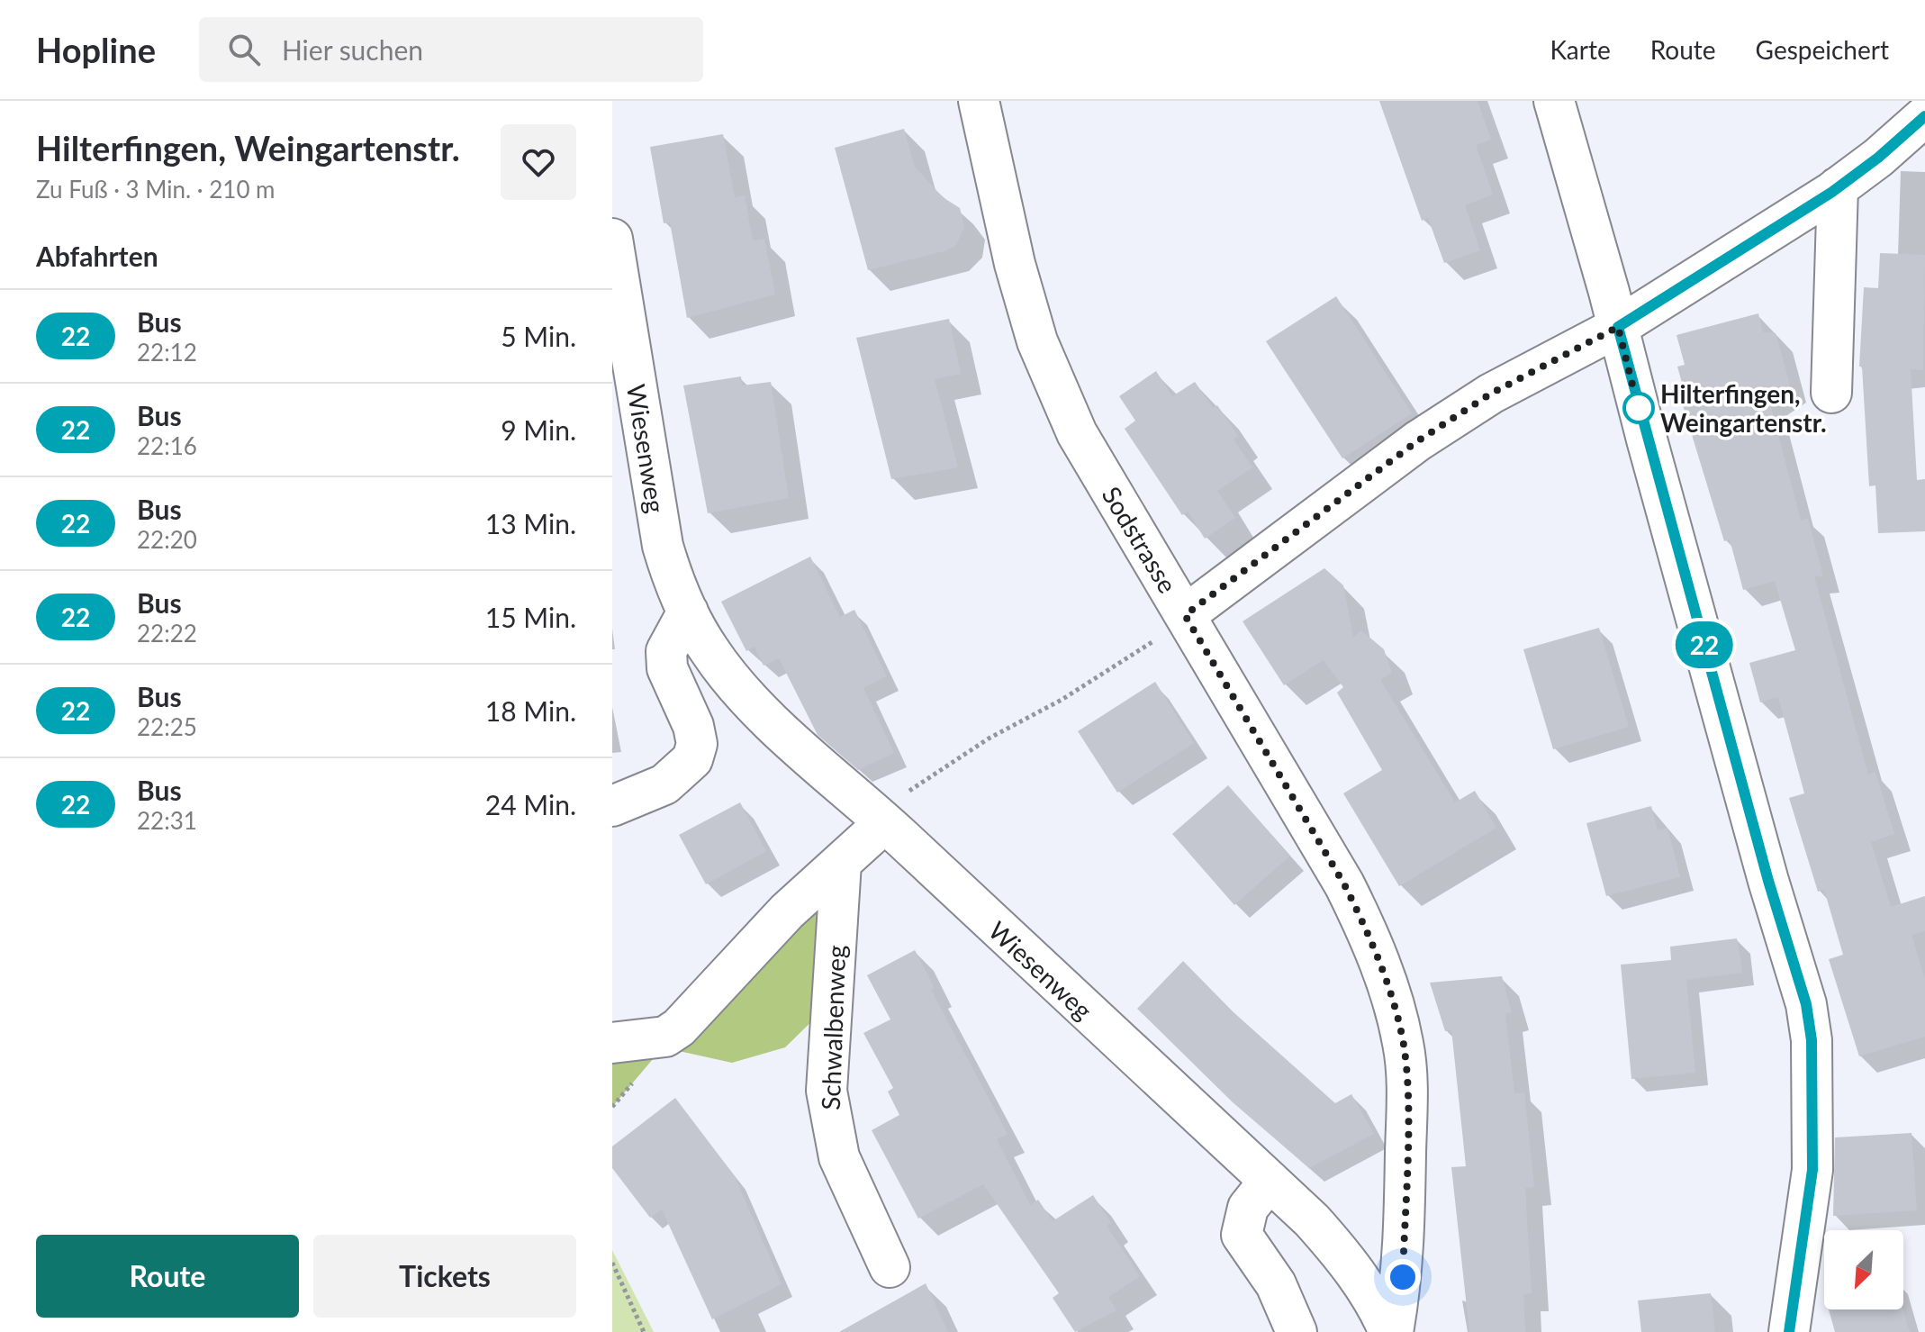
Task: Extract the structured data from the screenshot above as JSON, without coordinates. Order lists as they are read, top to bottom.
{
  "streets": {
    "street": ["Wiesenweg", "Sodstrasse", "Schwalbenweg"]
  },
  "crossings": [
    ["Wiesenweg", "Sodstrasse"]
  ],
  "places": ["Hilterfingen, Weingartenstr."],
  "lines": ["bus line 22"],
  "north": "bottom left",
  "page": {
    "header": "Hopline",
    "search": "Hier suchen",
    "nav": ["Karte", "Route", "Gespeichert"],
    "heading": [
      ["Hilterfingen, Weingartenstr.", "Zu Fuß · 3 Min. · 210 m"],
      "Abfahrten"
    ],
    "on_map": "22",
    "list": [
      {
        "mark": "22",
        "name": "Bus",
        "note": "22:12",
        "value": "5 Min."
      },
      {
        "mark": "22",
        "name": "Bus",
        "note": "22:16",
        "value": "9 Min."
      },
      {
        "mark": "22",
        "name": "Bus",
        "note": "22:20",
        "value": "13 Min."
      },
      {
        "mark": "22",
        "name": "Bus",
        "note": "22:22",
        "value": "15 Min."
      },
      {
        "mark": "22",
        "name": "Bus",
        "note": "22:25",
        "value": "18 Min."
      },
      {
        "mark": "22",
        "name": "Bus",
        "note": "22:31",
        "value": "24 Min."
      }
    ],
    "buttons": ["Route", "Tickets"]
  }
}
